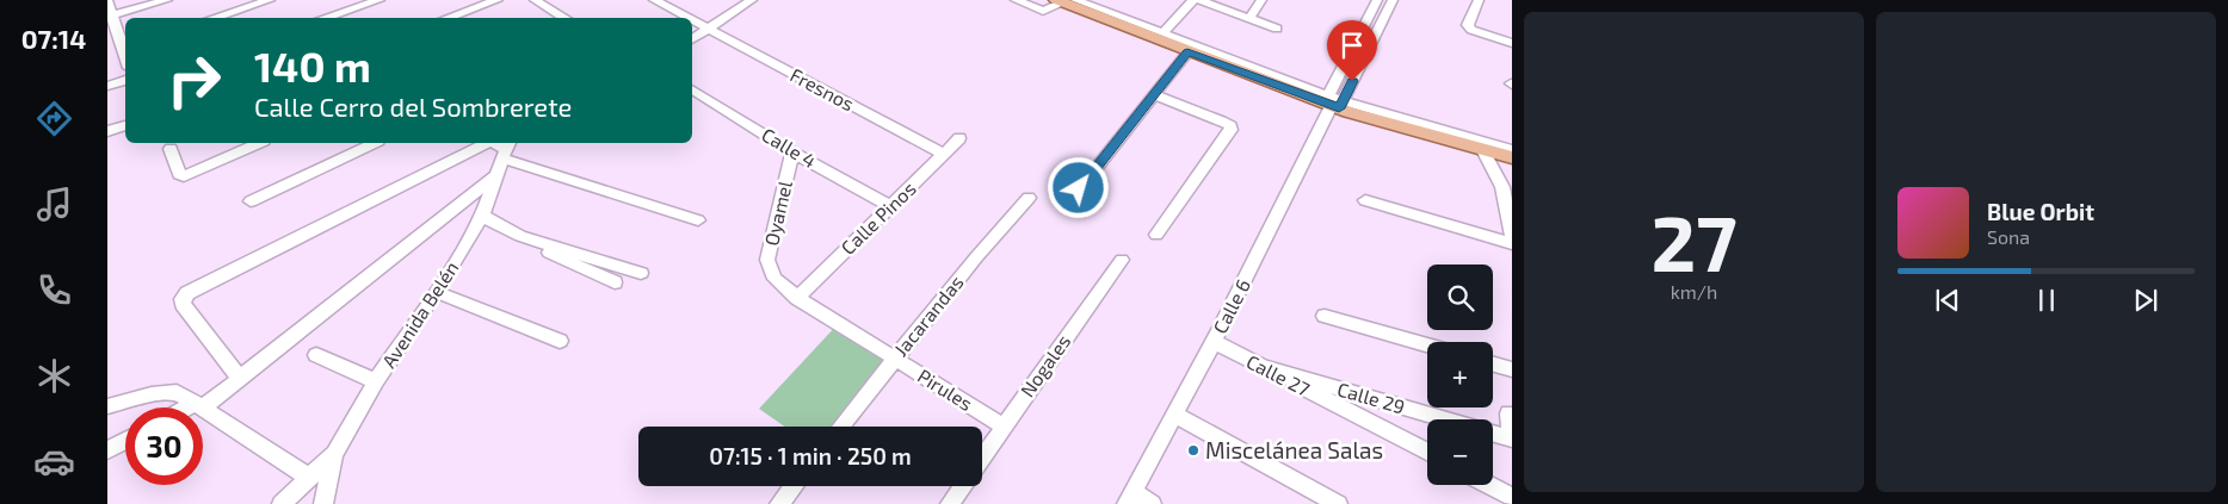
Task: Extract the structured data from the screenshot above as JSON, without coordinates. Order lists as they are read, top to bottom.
{
  "streets": {
    "street": [
      "Fresnos",
      "Calle 4",
      "Oyamel",
      "Calle Pinos",
      "Calle 6",
      "Avenida Belén",
      "Jacarandas",
      "Nogales",
      "Calle 27",
      "Pirules",
      "Calle 29"
    ]
  },
  "crossings": [
    ["Fresnos", "Calle Pinos"],
    ["Calle 4", "Oyamel"],
    ["Calle 4", "Calle Pinos"],
    ["Oyamel", "Calle Pinos"],
    ["Oyamel", "Pirules"],
    ["Calle Pinos", "Pirules"],
    ["Calle 6", "Calle 27"],
    ["Jacarandas", "Pirules"],
    ["Nogales", "Pirules"],
    ["Calle 27", "Calle 29"]
  ],
  "places": ["Miscelánea Salas"],
  "page": {
    "tabs": "07:14",
    "tile": ["27", "km/h"],
    "turn": ["140 m", "Calle Cerro del Sombrerete"],
    "song": ["Blue Orbit", "Sona"],
    "map_buttons": ["+", "−"],
    "limit": "30",
    "trip": "07:15 · 1 min · 250 m"
  }
}
